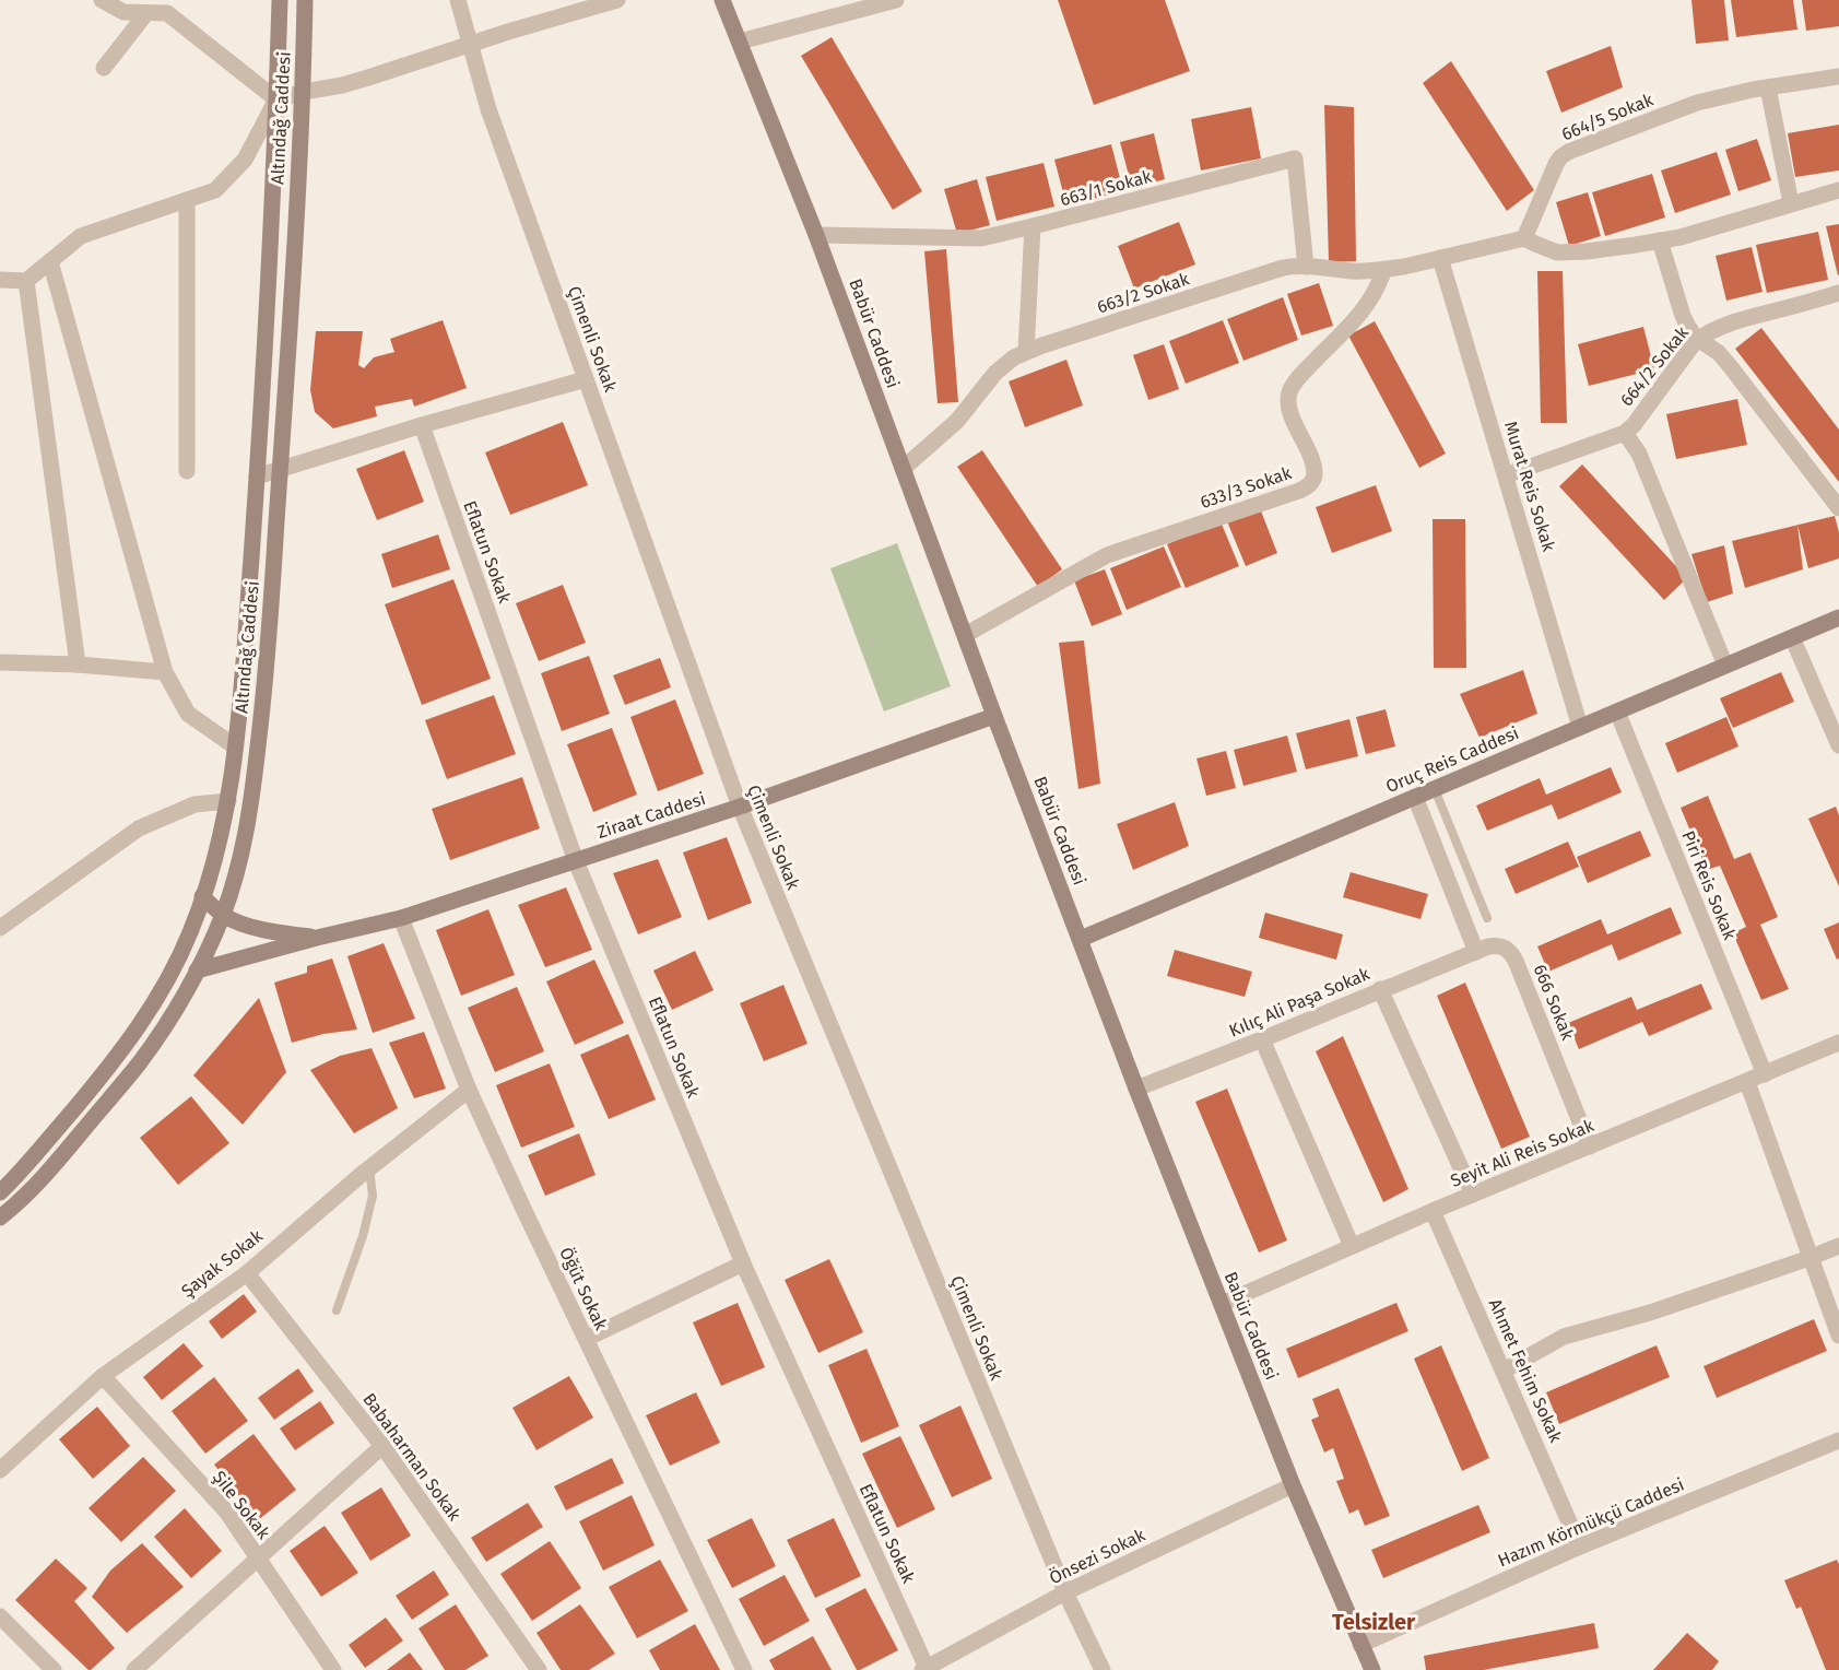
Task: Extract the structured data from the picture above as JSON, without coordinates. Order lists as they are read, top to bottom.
{
  "streets": {
    "main road": [
      "Altındağ Caddesi",
      "Babür Caddesi",
      "Oruç Reis Caddesi",
      "Ziraat Caddesi"
    ],
    "street": [
      "664/5 Sokak",
      "663/1 Sokak",
      "663/2 Sokak",
      "Çimenli Sokak",
      "664/2 Sokak",
      "Murat Reis Sokak",
      "633/3 Sokak",
      "Eflatun Sokak",
      "Piri Reis Sokak",
      "Kılıç Ali Paşa Sokak",
      "666 Sokak",
      "Seyit Ali Reis Sokak",
      "Şayak Sokak",
      "Öğüt Sokak",
      "Ahmet Fehim Sokak",
      "Babaharman Sokak",
      "Şile Sokak",
      "Hazım Körmükçü Caddesi",
      "Önsezi Sokak"
    ]
  },
  "crossings": [
    ["Altındağ Caddesi", "Ziraat Caddesi"],
    ["663/1 Sokak", "663/2 Sokak"],
    ["663/1 Sokak", "Babür Caddesi"],
    ["663/2 Sokak", "Babür Caddesi"],
    ["663/2 Sokak", "Murat Reis Sokak"],
    ["663/2 Sokak", "633/3 Sokak"],
    ["Babür Caddesi", "633/3 Sokak"],
    ["Babür Caddesi", "Oruç Reis Caddesi"],
    ["Babür Caddesi", "Ziraat Caddesi"],
    ["Babür Caddesi", "Kılıç Ali Paşa Sokak"],
    ["Babür Caddesi", "Seyit Ali Reis Sokak"],
    ["Babür Caddesi", "Hazım Körmükçü Caddesi"],
    ["Babür Caddesi", "Önsezi Sokak"],
    ["Çimenli Sokak", "Ziraat Caddesi"],
    ["Çimenli Sokak", "Önsezi Sokak"],
    ["664/2 Sokak", "Murat Reis Sokak"],
    ["Murat Reis Sokak", "Oruç Reis Caddesi"],
    ["Eflatun Sokak", "Ziraat Caddesi"],
    ["Eflatun Sokak", "Önsezi Sokak"],
    ["Oruç Reis Caddesi", "Piri Reis Sokak"],
    ["Ziraat Caddesi", "Öğüt Sokak"],
    ["Piri Reis Sokak", "Seyit Ali Reis Sokak"],
    ["Kılıç Ali Paşa Sokak", "666 Sokak"],
    ["666 Sokak", "Seyit Ali Reis Sokak"],
    ["Seyit Ali Reis Sokak", "Ahmet Fehim Sokak"],
    ["Şayak Sokak", "Öğüt Sokak"],
    ["Şayak Sokak", "Babaharman Sokak"],
    ["Şayak Sokak", "Şile Sokak"],
    ["Ahmet Fehim Sokak", "Hazım Körmükçü Caddesi"]
  ],
  "districts": ["Telsizler"]
}
